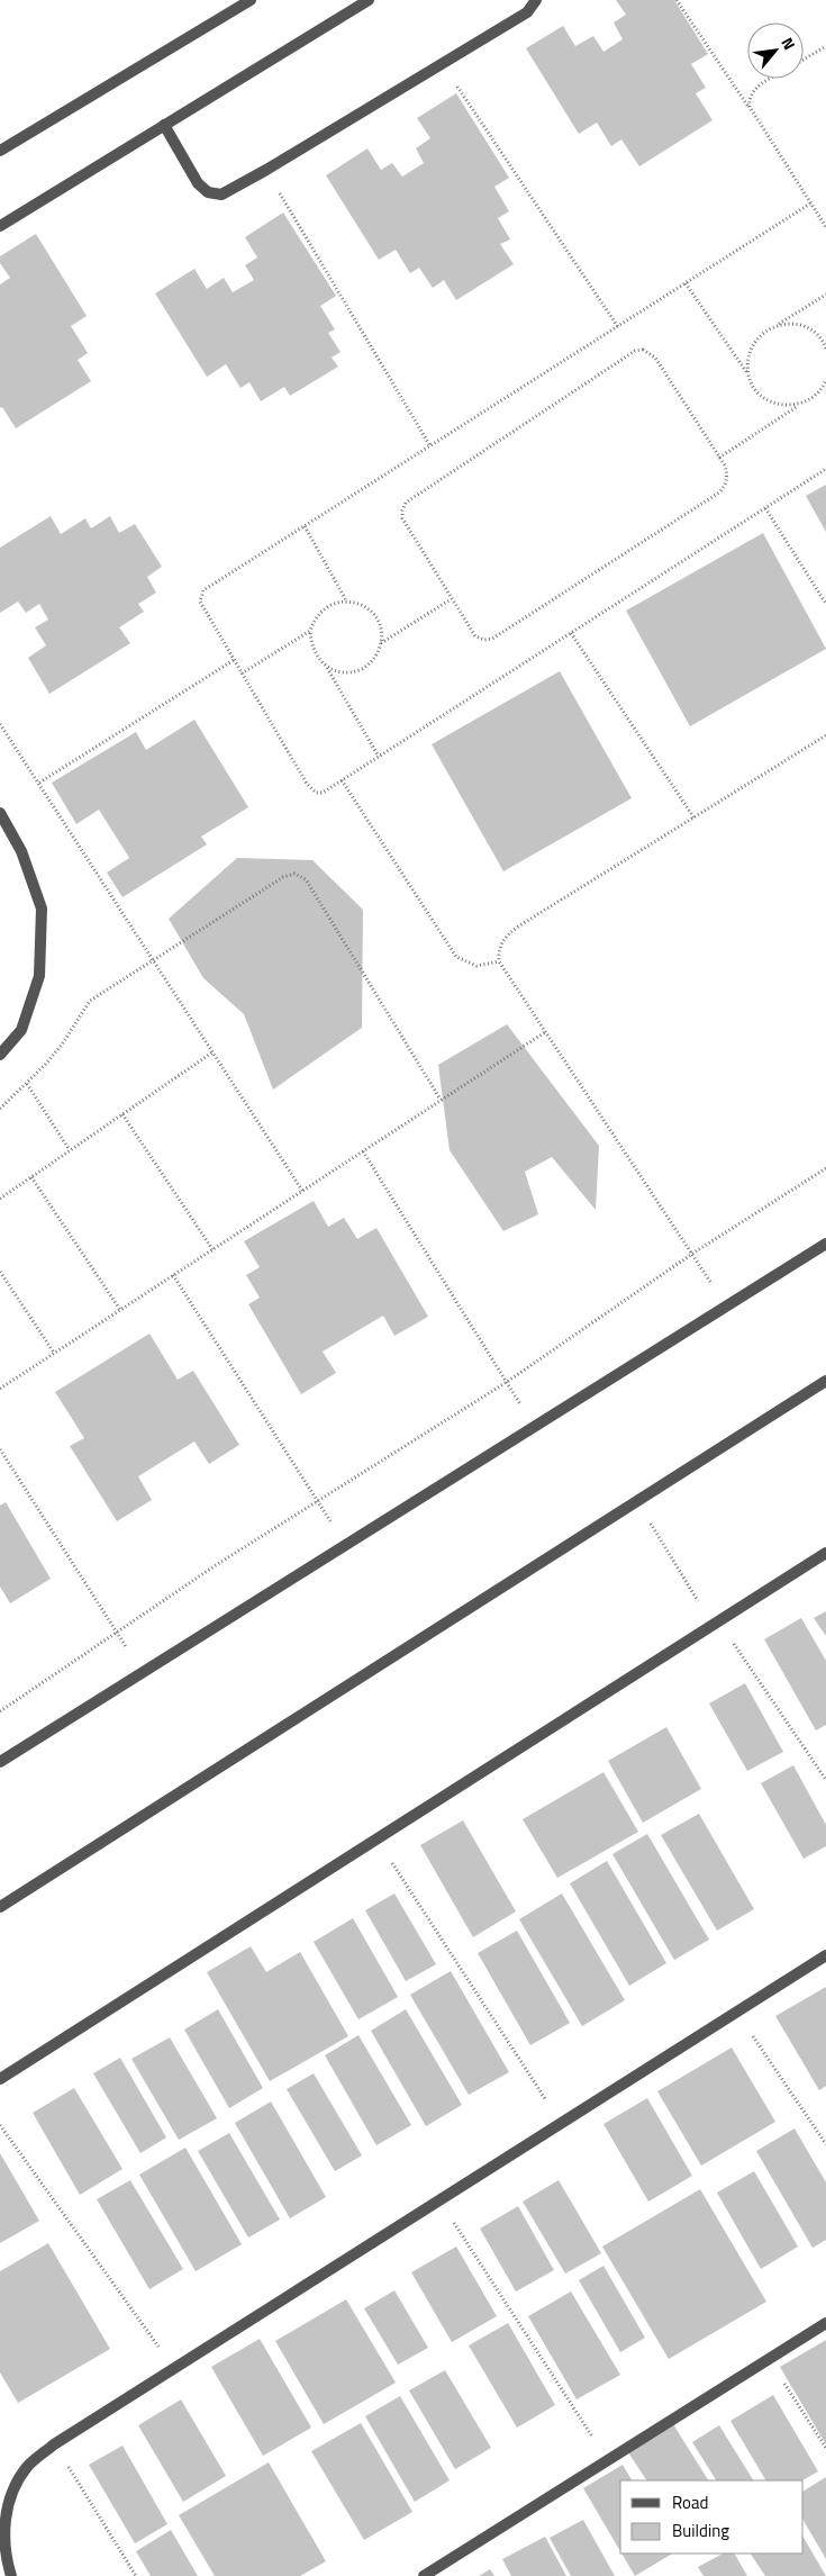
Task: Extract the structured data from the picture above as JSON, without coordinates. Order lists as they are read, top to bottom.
{
  "legend": ["Road", "Building"],
  "north": "top right"
}
